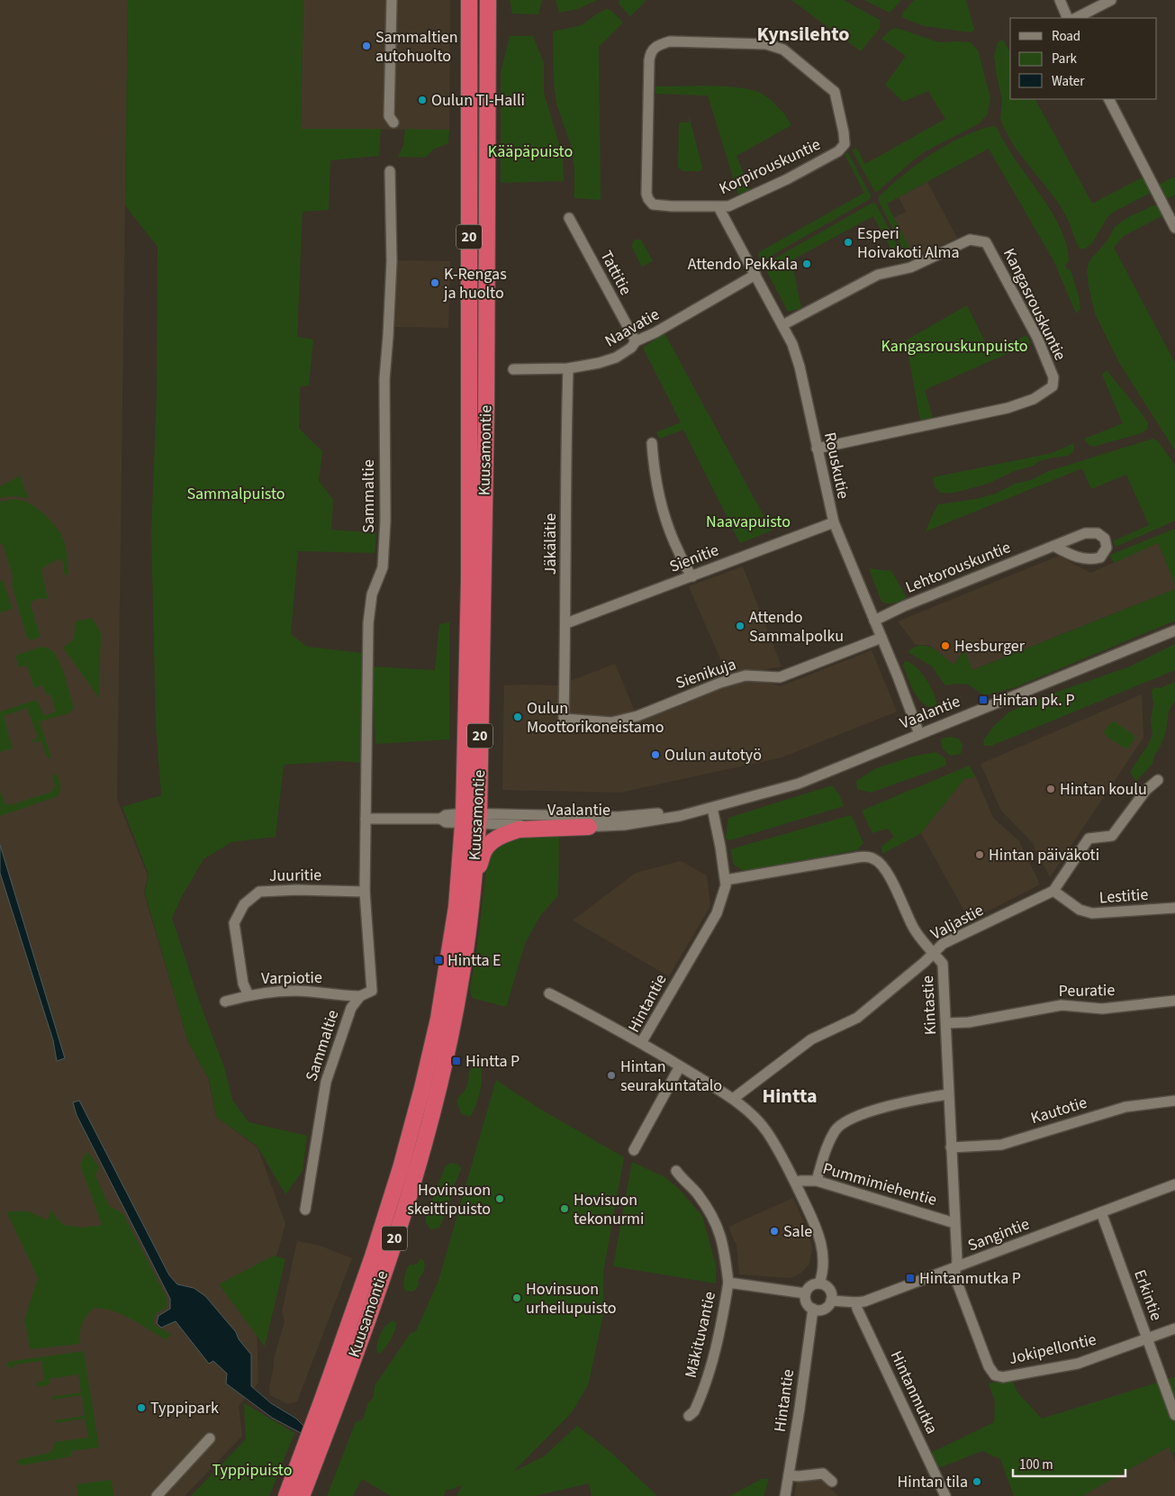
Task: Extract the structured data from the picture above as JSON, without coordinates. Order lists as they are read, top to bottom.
{
  "streets": {
    "highway": ["20", "Kuusamontie"],
    "street": [
      "Korpirouskuntie",
      "Tattitie",
      "Kangasrouskuntie",
      "Naavatie",
      "Rouskutie",
      "Sammaltie",
      "Jäkälätie",
      "Sienitie",
      "Lehtorouskuntie",
      "Sienikuja",
      "Vaalantie",
      "Juuritie",
      "Lestitie",
      "Valjastie",
      "Varpiotie",
      "Peuratie",
      "Hintantie",
      "Kintastie",
      "Kautotie",
      "Pummimiehentie",
      "Sangintie",
      "Erkintie",
      "Mäkituvantie",
      "Jokipellontie",
      "Hintanmutka"
    ]
  },
  "crossings": [
    ["Korpirouskuntie", "Rouskutie"],
    ["Tattitie", "Naavatie"],
    ["Kangasrouskuntie", "Rouskutie"],
    ["Naavatie", "Rouskutie"],
    ["Naavatie", "Jäkälätie"],
    ["Kuusamontie", "Vaalantie"],
    ["Rouskutie", "Sienitie"],
    ["Rouskutie", "Lehtorouskuntie"],
    ["Rouskutie", "Sienikuja"],
    ["Rouskutie", "Vaalantie"],
    ["Sammaltie", "Juuritie"],
    ["Sammaltie", "Varpiotie"],
    ["Jäkälätie", "Sienitie"],
    ["Jäkälätie", "Sienikuja"],
    ["Vaalantie", "Hintantie"],
    ["Juuritie", "Varpiotie"],
    ["Lestitie", "Valjastie"],
    ["Valjastie", "Hintantie"],
    ["Valjastie", "Kintastie"],
    ["Peuratie", "Kintastie"],
    ["Hintantie", "Kintastie"],
    ["Hintantie", "Pummimiehentie"],
    ["Hintantie", "Sangintie"],
    ["Hintantie", "Mäkituvantie"],
    ["Kintastie", "Kautotie"],
    ["Kintastie", "Pummimiehentie"],
    ["Kintastie", "Sangintie"],
    ["Kintastie", "Jokipellontie"],
    ["Sangintie", "Erkintie"],
    ["Sangintie", "Mäkituvantie"],
    ["Sangintie", "Jokipellontie"],
    ["Sangintie", "Hintanmutka"],
    ["Erkintie", "Jokipellontie"]
  ],
  "districts": ["Kynsilehto", "Hintta"],
  "parks": [
    "Kääpäpuisto",
    "Kangasrouskunpuisto",
    "Sammalpuisto",
    "Naavapuisto",
    "Typpipuisto"
  ],
  "places": {
    "other": [
      "Sammaltien autohuolto",
      "Oulun TI-Halli",
      "Esperi Hoivakoti Alma",
      "Attendo Pekkala",
      "K-Rengas ja huolto",
      "Attendo Sammalpolku",
      "Hesburger",
      "Oulun Moottorikoneistamo",
      "Oulun autotyö",
      "Hintan koulu",
      "Hintan päiväkoti",
      "Hintan seurakuntatalo",
      "Hovinsuon skeittipuisto",
      "Hovisuon tekonurmi",
      "Sale",
      "Hovinsuon urheilupuisto",
      "Typpipark",
      "Hintan tila"
    ],
    "transit": [
      "Hintan pk. P",
      "Hintta E",
      "Hintta P",
      "Hintanmutka P"
    ]
  },
  "legend": ["Road", "Park", "Water"],
  "scale_bar": "100 m"
}
